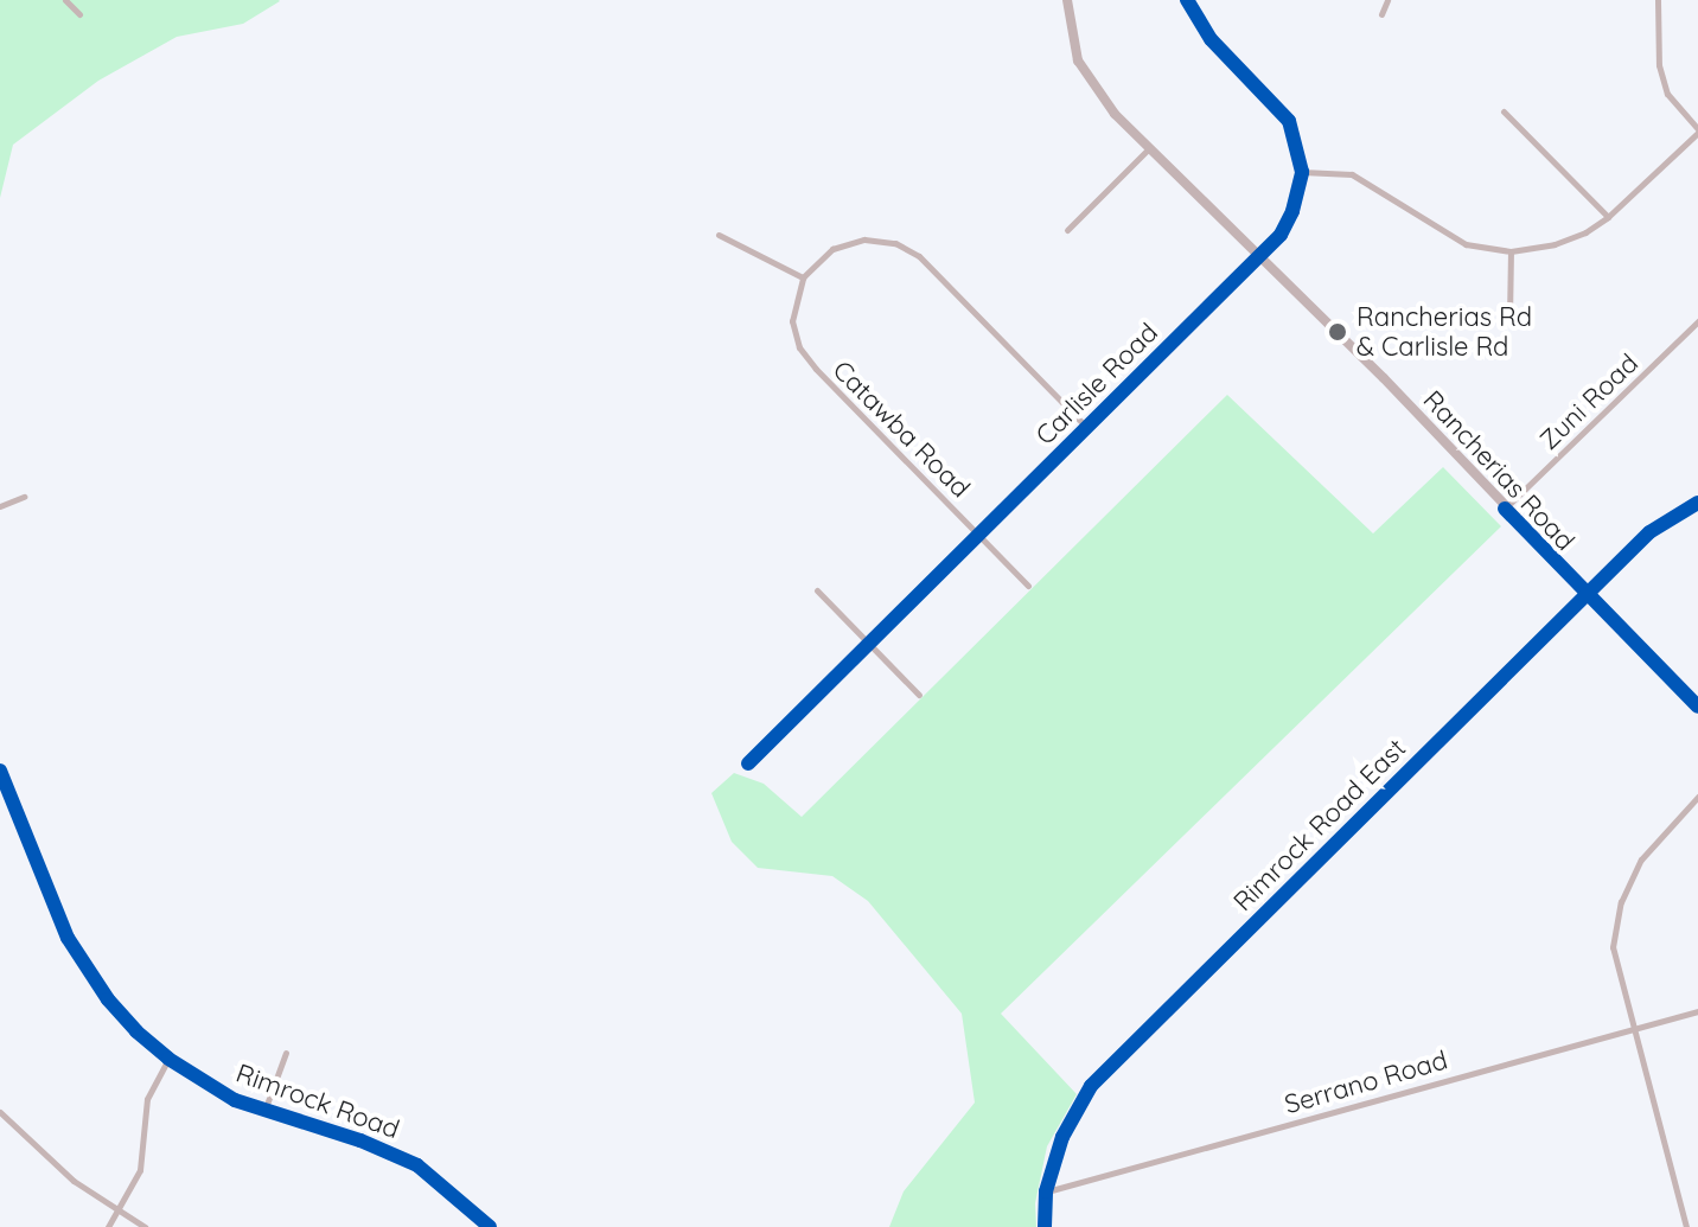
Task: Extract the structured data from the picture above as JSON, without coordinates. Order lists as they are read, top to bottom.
{
  "streets": {
    "street": [
      "Carlisle Road",
      "Zuni Road",
      "Catawba Road",
      "Rancherias Road",
      "Rimrock Road East",
      "Serrano Road",
      "Rimrock Road"
    ]
  },
  "crossings": [
    ["Carlisle Road", "Catawba Road"],
    ["Carlisle Road", "Rancherias Road"],
    ["Zuni Road", "Rancherias Road"],
    ["Rancherias Road", "Rimrock Road East"],
    ["Rimrock Road East", "Serrano Road"]
  ],
  "places": ["Rancherias Rd & Carlisle Rd"]
}
